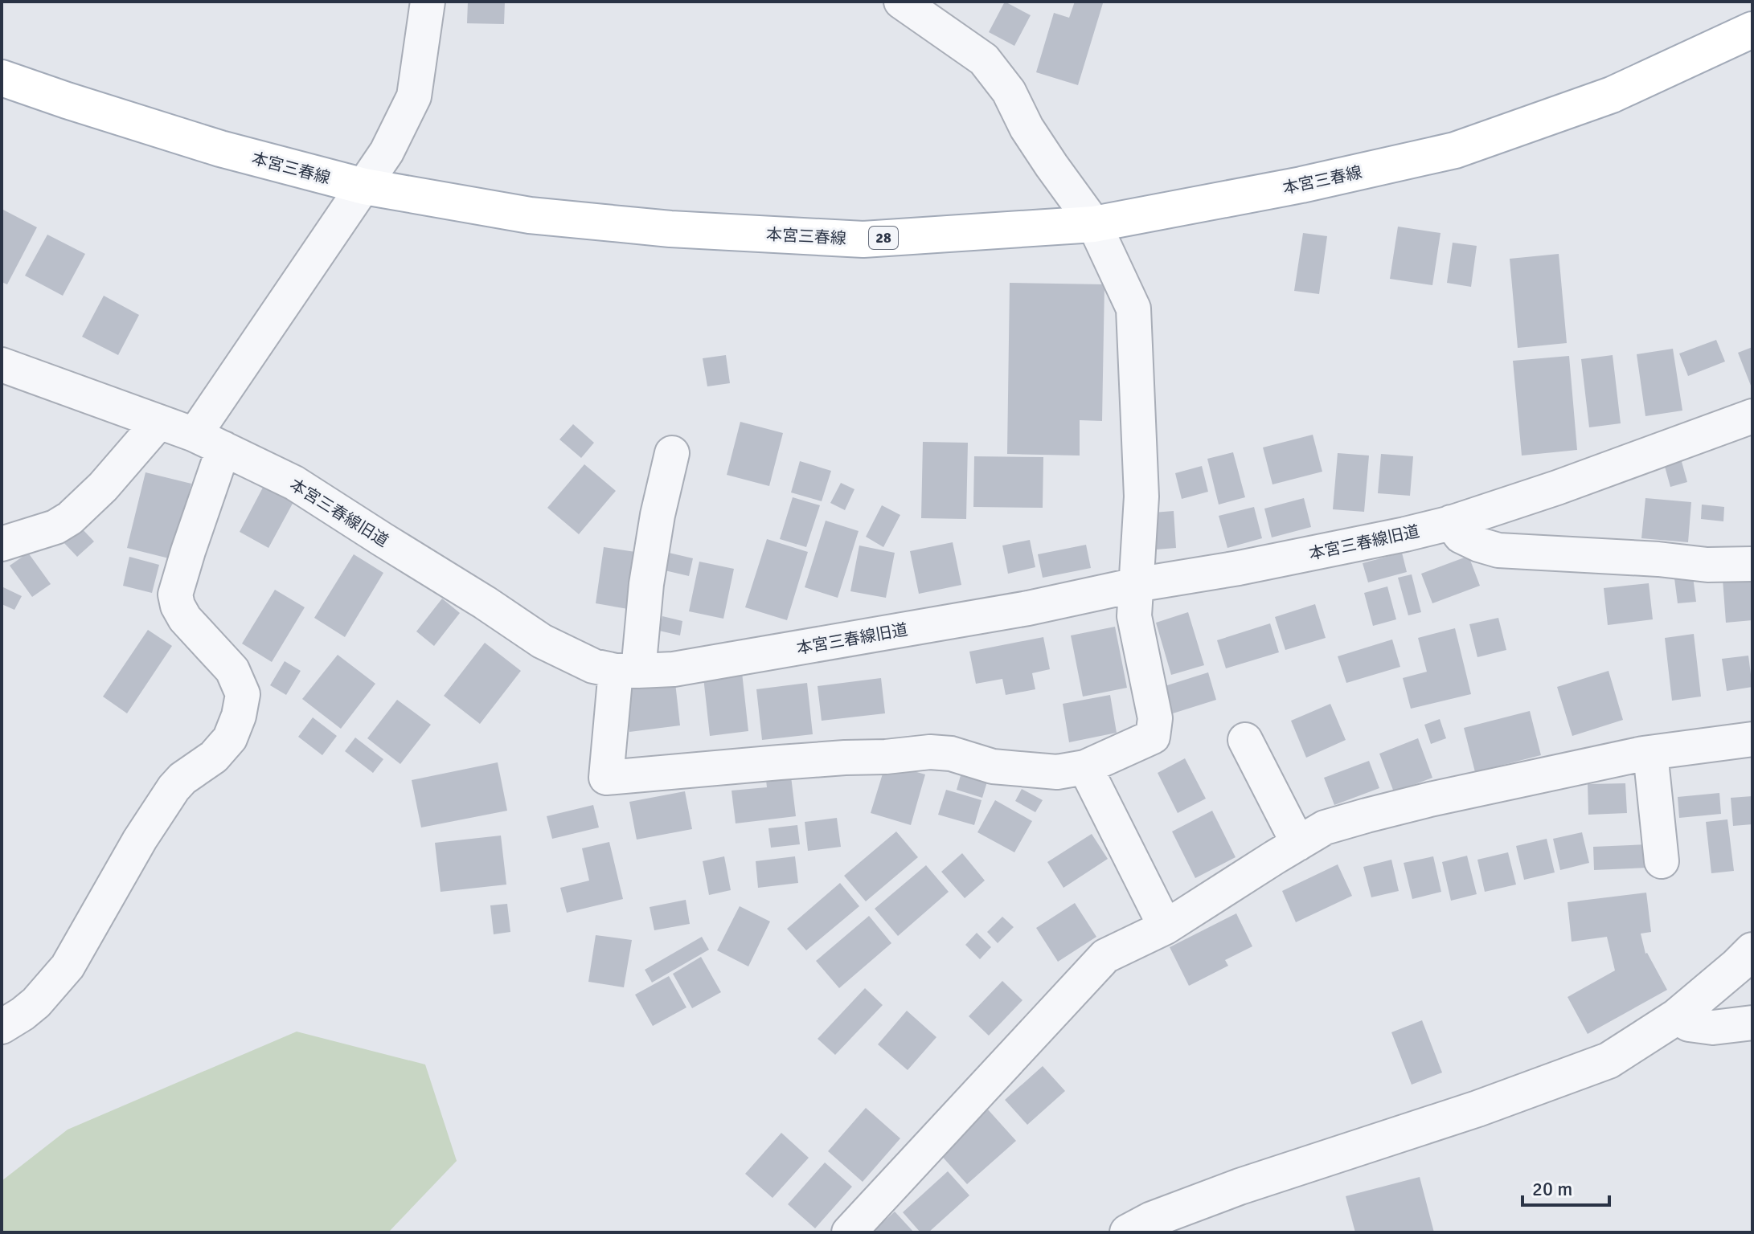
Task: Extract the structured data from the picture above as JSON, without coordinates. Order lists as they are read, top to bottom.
{
  "streets": {
    "main road": ["本宮三春線", "28"],
    "street": ["本宮三春線旧道"]
  },
  "scale_bar": "20 m"
}
